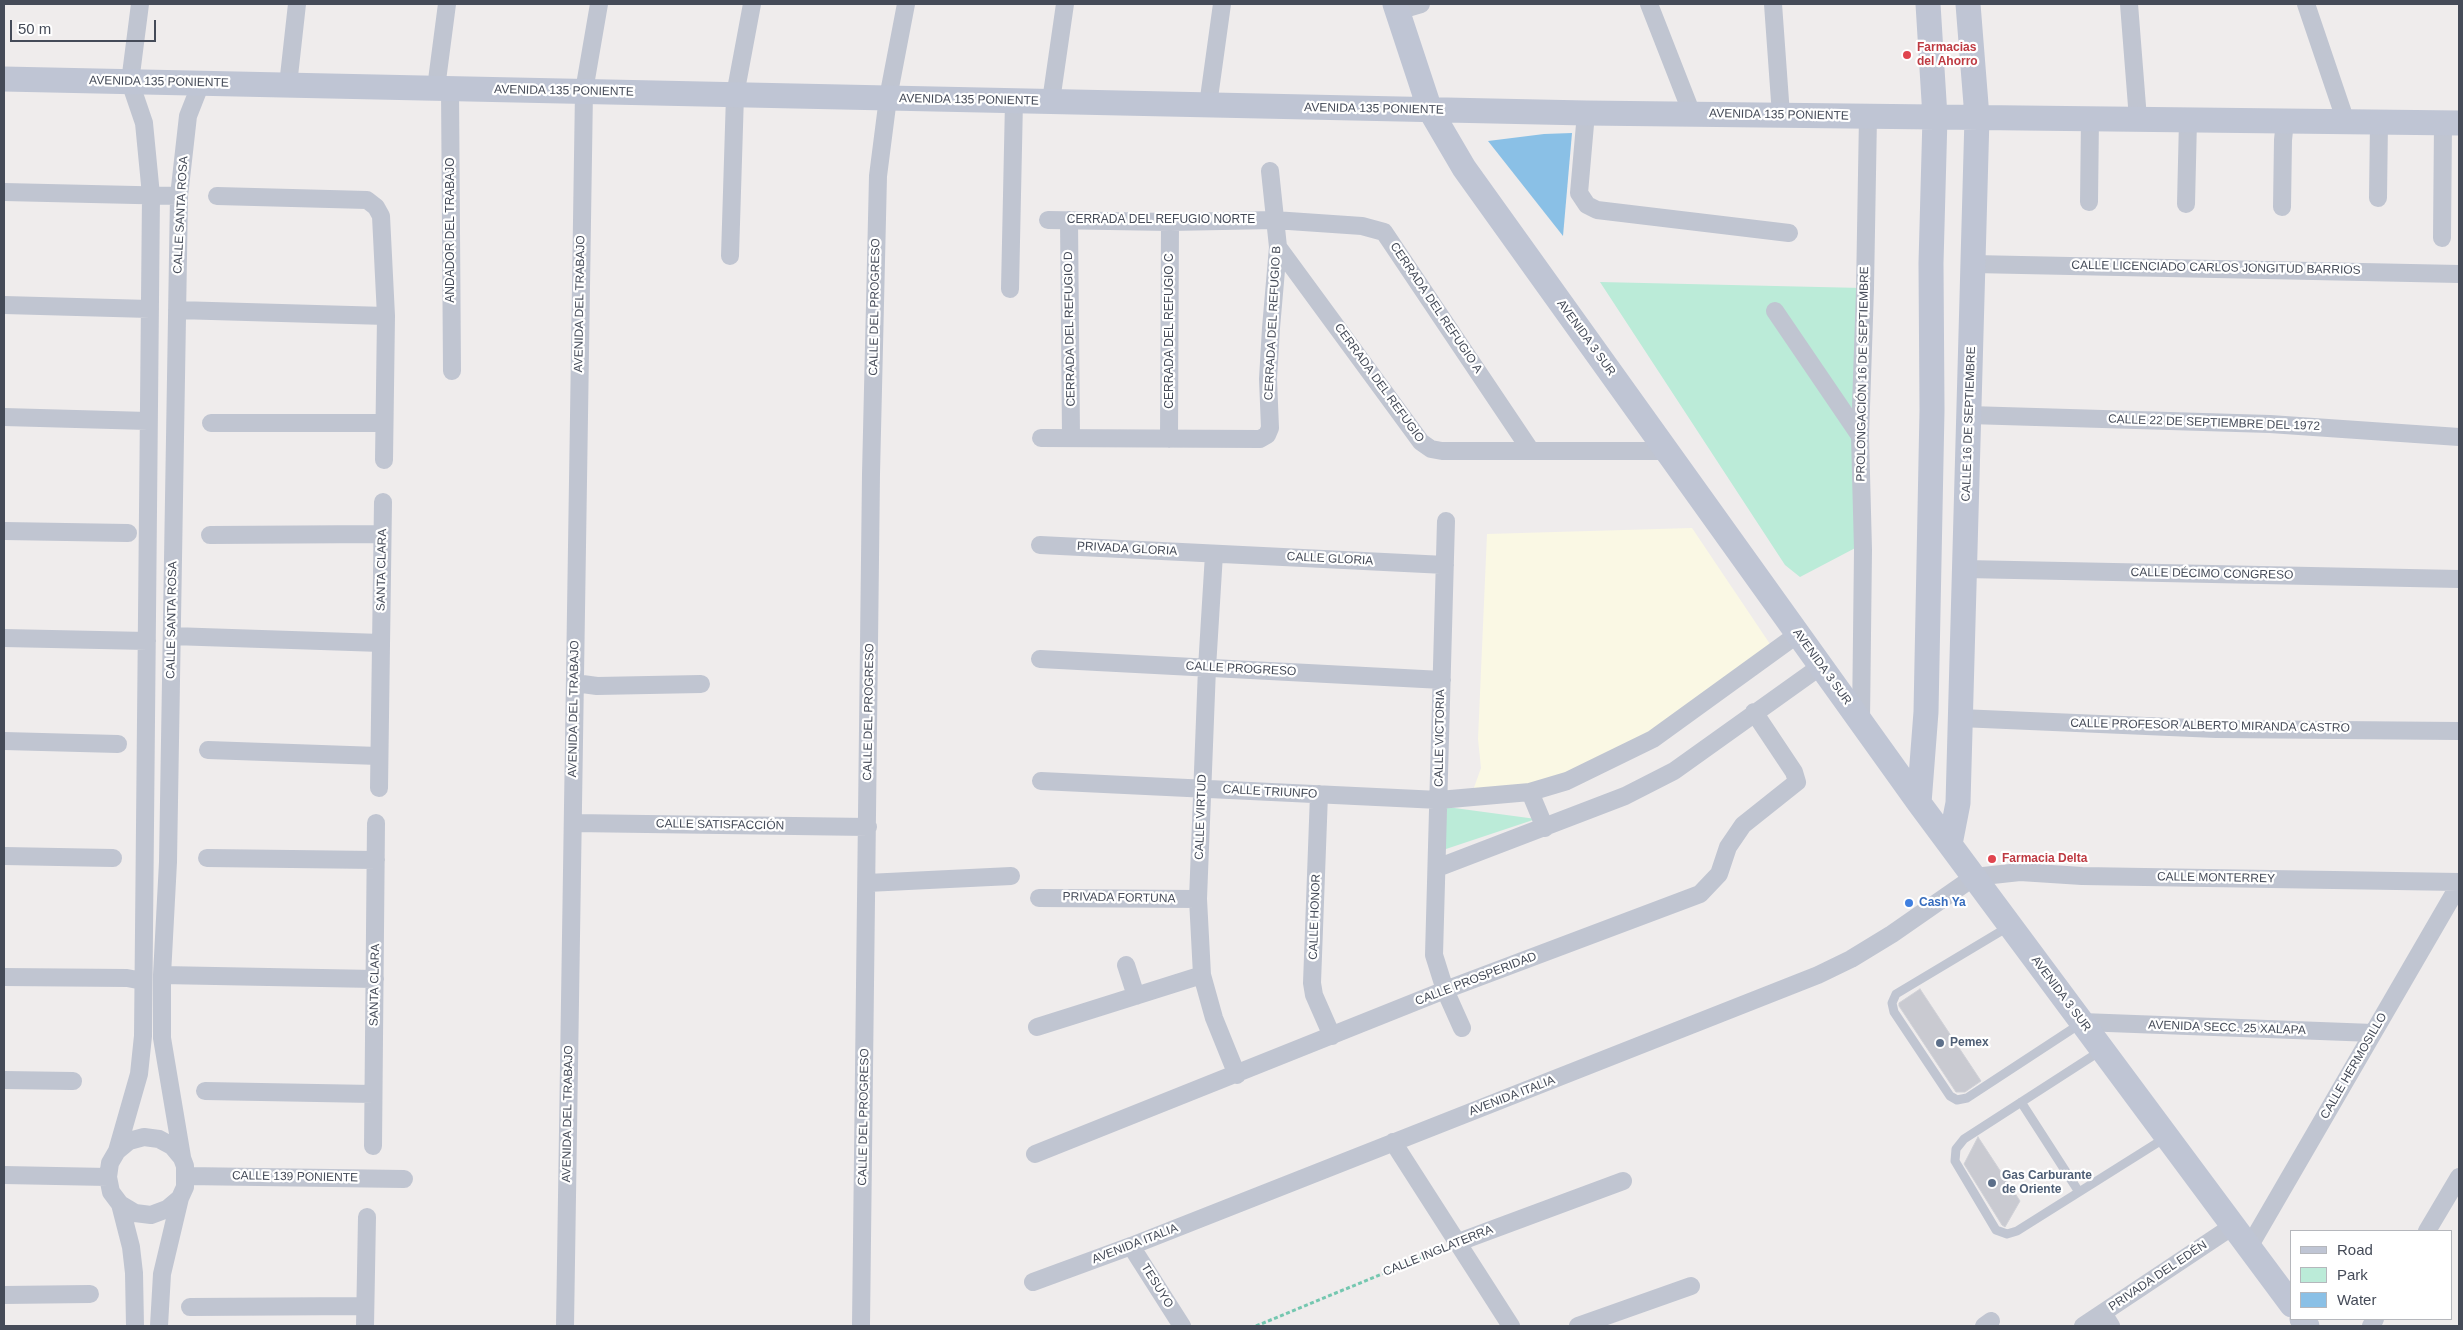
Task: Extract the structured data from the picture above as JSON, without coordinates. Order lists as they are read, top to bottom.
{
  "streets": {
    "main road": ["AVENIDA 135 PONIENTE", "AVENIDA 3 SUR", "CALLE 16 DE SEPTIEMBRE"],
    "street": [
      "CALLE SANTA ROSA",
      "CERRADA DEL REFUGIO NORTE",
      "ANDADOR DEL TRABAJO",
      "CALLE LICENCIADO CARLOS JONGITUD BARRIOS",
      "AVENIDA DEL TRABAJO",
      "CALLE DEL PROGRESO",
      "CERRADA DEL REFUGIO A",
      "CERRADA DEL REFUGIO B",
      "CERRADA DEL REFUGIO D",
      "CERRADA DEL REFUGIO C",
      "PROLONGACIÓN 16 DE SEPTIEMBRE",
      "CERRADA DEL REFUGIO",
      "CALLE 22 DE SEPTIEMBRE DEL 1972",
      "PRIVADA GLORIA",
      "CALLE GLORIA",
      "SANTA CLARA",
      "CALLE DÉCIMO CONGRESO",
      "CALLE PROGRESO",
      "CALLE PROFESOR ALBERTO MIRANDA CASTRO",
      "CALLE VICTORIA",
      "CALLE TRIUNFO",
      "CALLE VIRTUD",
      "CALLE SATISFACCIÓN",
      "CALLE MONTERREY",
      "PRIVADA FORTUNA",
      "CALLE HONOR",
      "CALLE PROSPERIDAD",
      "AVENIDA SECC. 25 XALAPA",
      "CALLE HERMOSILLO",
      "AVENIDA ITALIA",
      "CALLE 139 PONIENTE",
      "CALLE INGLATERRA",
      "PRIVADA DEL EDÉN",
      "TESUYO"
    ]
  },
  "crossings": [
    ["AVENIDA 135 PONIENTE", "CALLE SANTA ROSA"],
    ["AVENIDA 135 PONIENTE", "ANDADOR DEL TRABAJO"],
    ["AVENIDA 135 PONIENTE", "AVENIDA DEL TRABAJO"],
    ["AVENIDA 135 PONIENTE", "CALLE DEL PROGRESO"],
    ["AVENIDA 135 PONIENTE", "AVENIDA 3 SUR"],
    ["AVENIDA 135 PONIENTE", "PROLONGACIÓN 16 DE SEPTIEMBRE"],
    ["AVENIDA 135 PONIENTE", "CALLE 16 DE SEPTIEMBRE"],
    ["CALLE SANTA ROSA", "CALLE 139 PONIENTE"],
    ["CERRADA DEL REFUGIO NORTE", "CERRADA DEL REFUGIO A"],
    ["CERRADA DEL REFUGIO NORTE", "CERRADA DEL REFUGIO B"],
    ["CERRADA DEL REFUGIO NORTE", "CERRADA DEL REFUGIO D"],
    ["CERRADA DEL REFUGIO NORTE", "CERRADA DEL REFUGIO C"],
    ["CALLE LICENCIADO CARLOS JONGITUD BARRIOS", "CALLE 16 DE SEPTIEMBRE"],
    ["AVENIDA DEL TRABAJO", "CALLE SATISFACCIÓN"],
    ["CALLE DEL PROGRESO", "CALLE SATISFACCIÓN"],
    ["CERRADA DEL REFUGIO A", "CERRADA DEL REFUGIO B"],
    ["CERRADA DEL REFUGIO A", "CERRADA DEL REFUGIO"],
    ["CERRADA DEL REFUGIO B", "CERRADA DEL REFUGIO C"],
    ["CERRADA DEL REFUGIO B", "CERRADA DEL REFUGIO"],
    ["AVENIDA 3 SUR", "PROLONGACIÓN 16 DE SEPTIEMBRE"],
    ["AVENIDA 3 SUR", "CERRADA DEL REFUGIO"],
    ["AVENIDA 3 SUR", "CALLE 16 DE SEPTIEMBRE"],
    ["AVENIDA 3 SUR", "CALLE TRIUNFO"],
    ["AVENIDA 3 SUR", "CALLE MONTERREY"],
    ["AVENIDA 3 SUR", "AVENIDA SECC. 25 XALAPA"],
    ["AVENIDA 3 SUR", "CALLE HERMOSILLO"],
    ["AVENIDA 3 SUR", "AVENIDA ITALIA"],
    ["AVENIDA 3 SUR", "PRIVADA DEL EDÉN"],
    ["CALLE 22 DE SEPTIEMBRE DEL 1972", "CALLE 16 DE SEPTIEMBRE"],
    ["CALLE 16 DE SEPTIEMBRE", "CALLE DÉCIMO CONGRESO"],
    ["CALLE 16 DE SEPTIEMBRE", "CALLE PROFESOR ALBERTO MIRANDA CASTRO"],
    ["PRIVADA GLORIA", "CALLE GLORIA"],
    ["PRIVADA GLORIA", "CALLE VIRTUD"],
    ["CALLE GLORIA", "CALLE VICTORIA"],
    ["CALLE GLORIA", "CALLE VIRTUD"],
    ["CALLE PROGRESO", "CALLE VICTORIA"],
    ["CALLE PROGRESO", "CALLE VIRTUD"],
    ["CALLE VICTORIA", "CALLE TRIUNFO"],
    ["CALLE VICTORIA", "CALLE PROSPERIDAD"],
    ["CALLE TRIUNFO", "CALLE VIRTUD"],
    ["CALLE TRIUNFO", "CALLE HONOR"],
    ["CALLE VIRTUD", "PRIVADA FORTUNA"],
    ["CALLE VIRTUD", "CALLE PROSPERIDAD"],
    ["CALLE MONTERREY", "CALLE HERMOSILLO"],
    ["CALLE MONTERREY", "AVENIDA ITALIA"],
    ["CALLE HONOR", "CALLE PROSPERIDAD"],
    ["AVENIDA SECC. 25 XALAPA", "CALLE HERMOSILLO"],
    ["AVENIDA ITALIA", "TESUYO"]
  ],
  "places": [
    "Farmacias del Ahorro",
    "Farmacia Delta",
    "Cash Ya",
    "Pemex",
    "Gas Carburante de Oriente"
  ],
  "legend": ["Road", "Park", "Water"],
  "scale_bar": "50 m"
}
